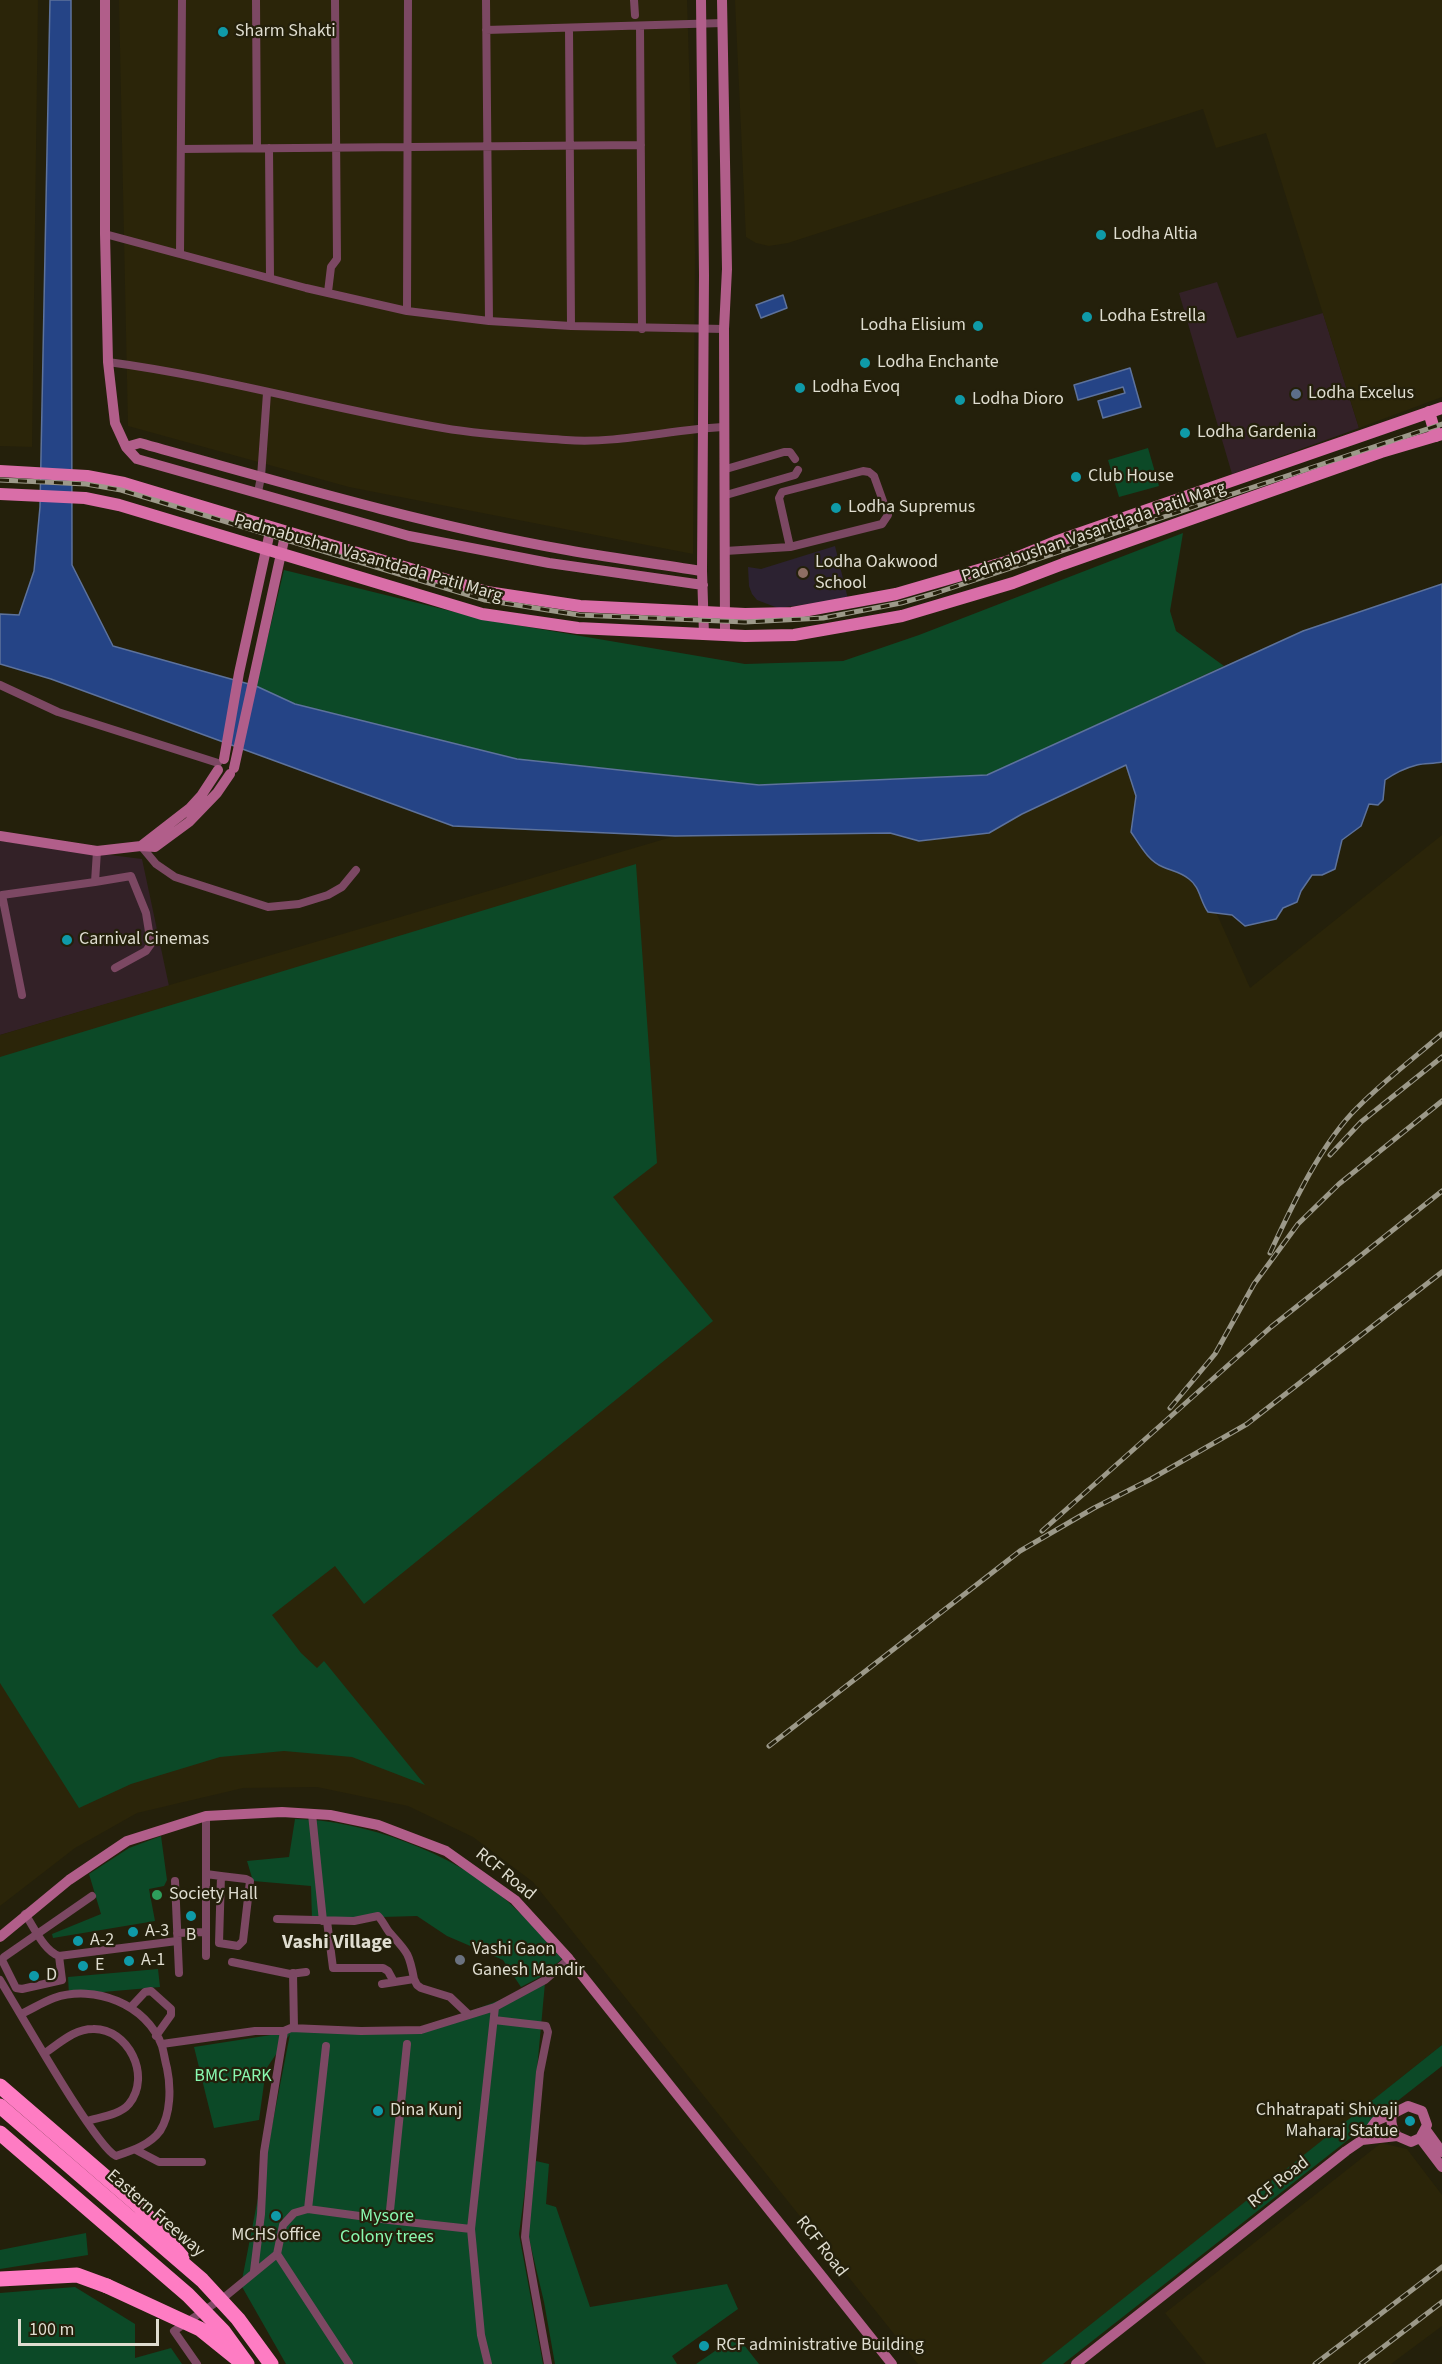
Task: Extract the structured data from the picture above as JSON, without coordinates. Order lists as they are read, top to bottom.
{
  "streets": {
    "highway": ["Eastern Freeway"],
    "main road": ["Padmabushan Vasantdada Patil Marg"],
    "street": ["RCF Road"]
  },
  "districts": ["Vashi Village"],
  "parks": ["BMC PARK", "Mysore Colony trees"],
  "places": [
    "Sharm Shakti",
    "Lodha Altia",
    "Lodha Estrella",
    "Lodha Elisium",
    "Lodha Enchante",
    "Lodha Evoq",
    "Lodha Excelus",
    "Lodha Dioro",
    "Lodha Gardenia",
    "Club House",
    "Lodha Supremus",
    "Lodha Oakwood School",
    "Carnival Cinemas",
    "Society Hall",
    "B",
    "A-3",
    "A-2",
    "Vashi Gaon Ganesh Mandir",
    "A-1",
    "E",
    "D",
    "Dina Kunj",
    "Chhatrapati Shivaji Maharaj Statue",
    "MCHS office",
    "RCF administrative Building"
  ],
  "scale_bar": "100 m"
}
